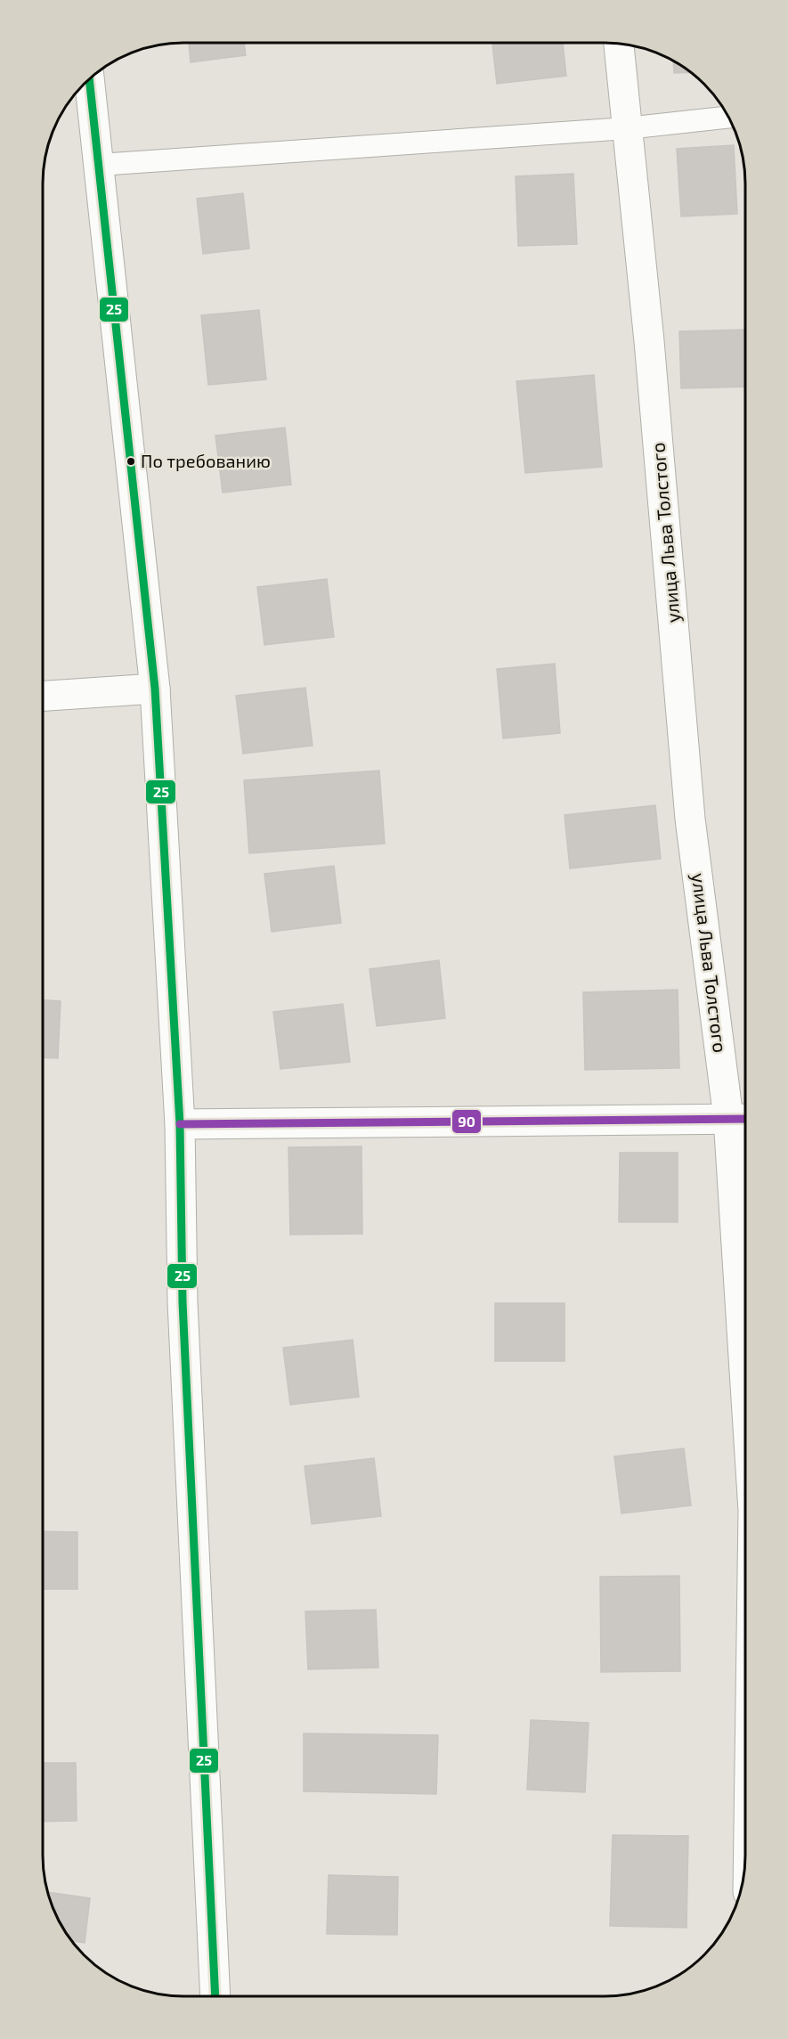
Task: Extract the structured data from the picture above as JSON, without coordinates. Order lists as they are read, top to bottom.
{
  "streets": {
    "street": ["улица Льва Толстого"]
  },
  "places": ["По требованию"],
  "lines": ["transit line 25", "transit line 90"]
}
